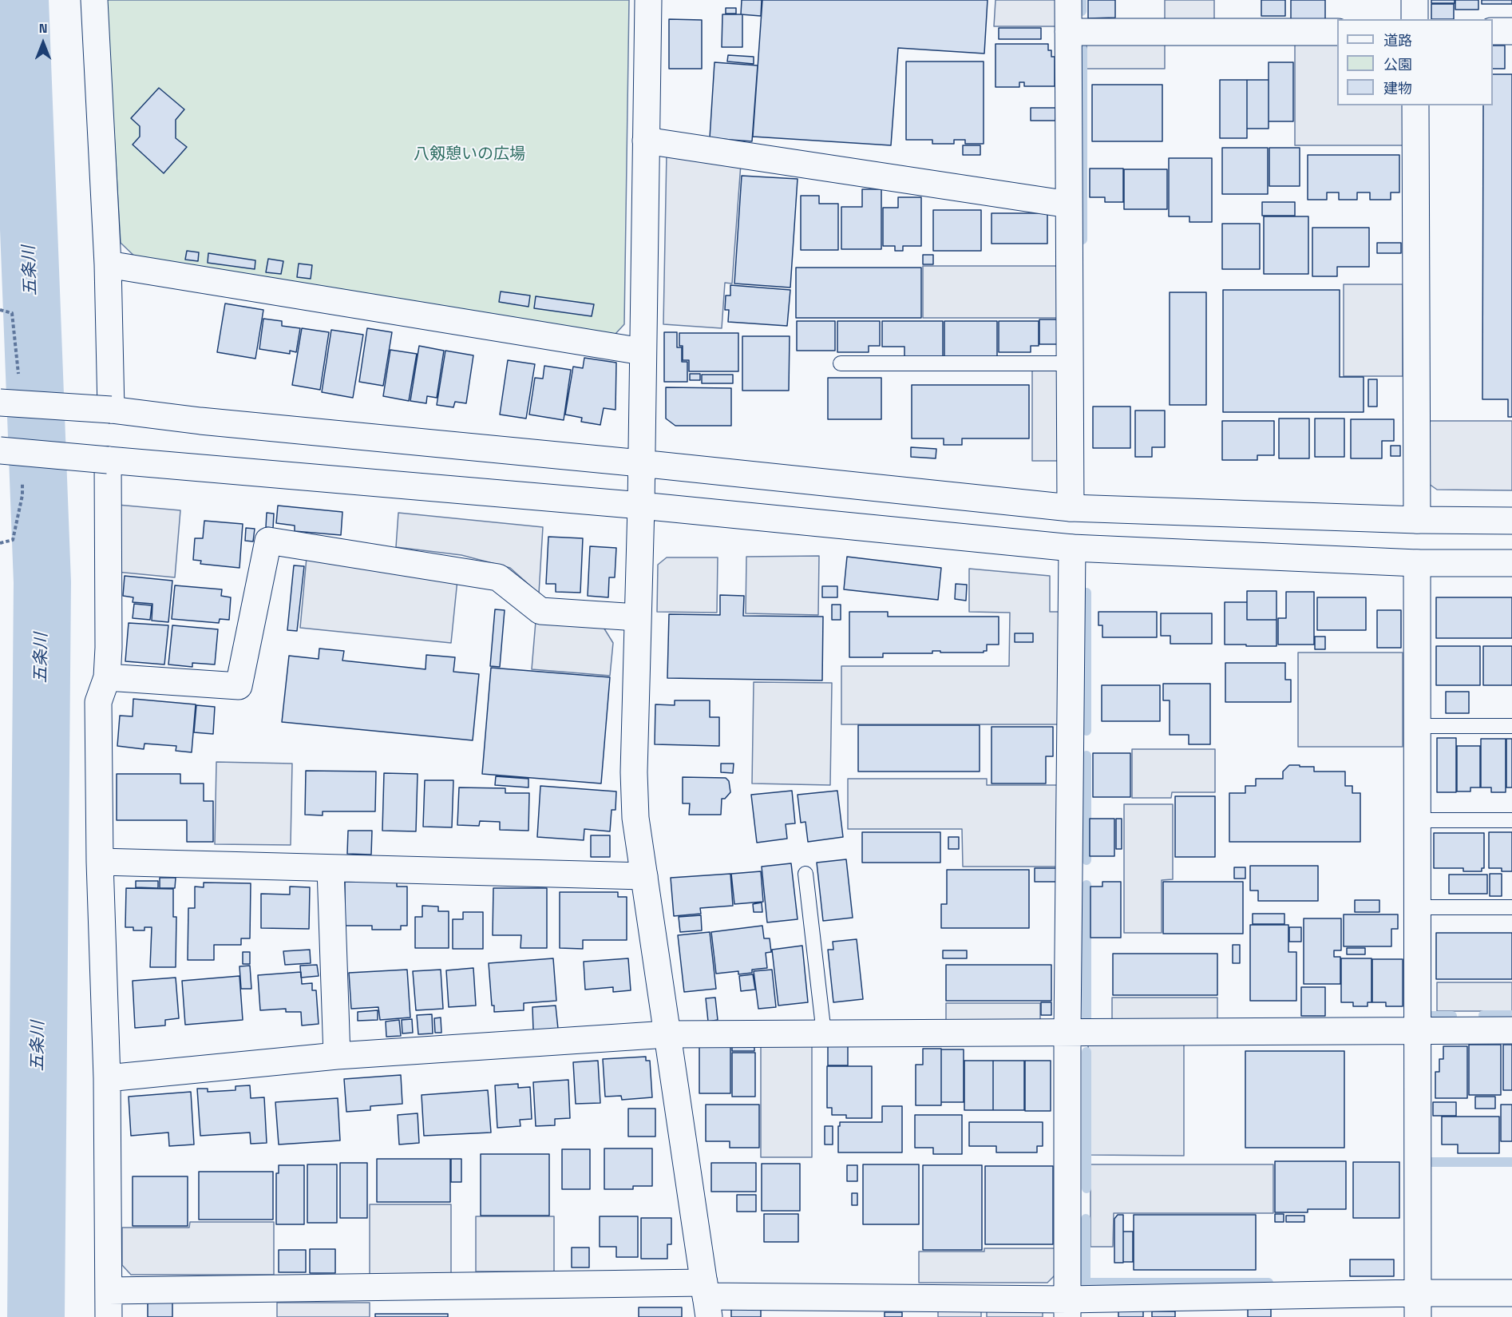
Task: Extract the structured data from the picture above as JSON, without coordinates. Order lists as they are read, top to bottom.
{
  "water": ["五条川"],
  "parks": ["八剱憩いの広場"],
  "legend": ["道路", "公園", "建物"],
  "north": "top"
}
